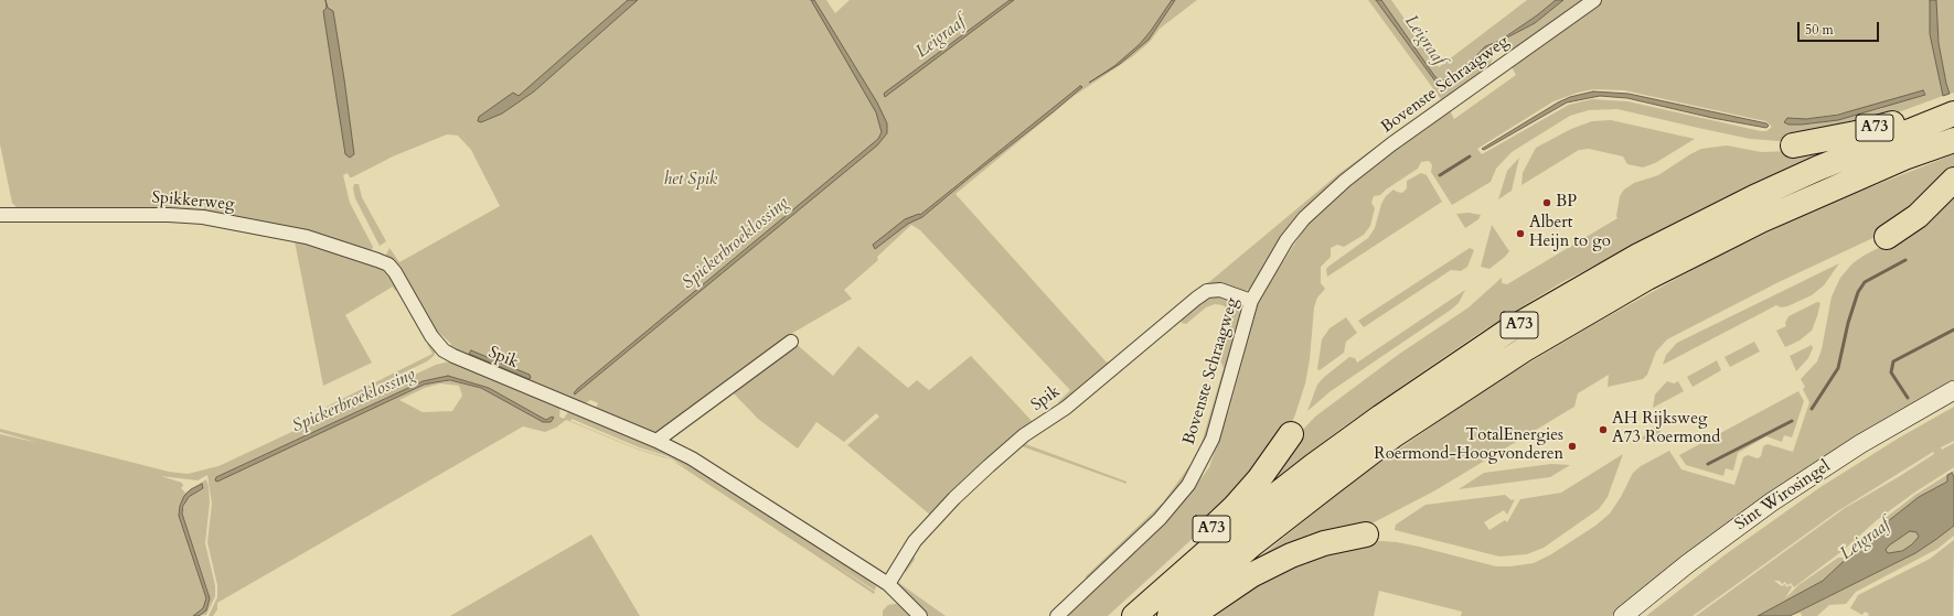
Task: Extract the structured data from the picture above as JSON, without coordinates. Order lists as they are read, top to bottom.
{
  "streets": {
    "highway": ["A73"],
    "main road": ["Sint Wirosingel"],
    "street": ["Bovenste Schraagweg", "Spikkerweg", "Spik"]
  },
  "crossings": [
    ["Bovenste Schraagweg", "Spik"],
    ["Spikkerweg", "Spik"]
  ],
  "water": ["Leigraaf", "Spickerbroeklossing"],
  "parks": ["het Spik"],
  "places": [
    "BP",
    "Albert Heijn to go",
    "AH Rijksweg A73 Roermond",
    "TotalEnergies Roermond-Hoogvonderen"
  ],
  "scale_bar": "50 m"
}
